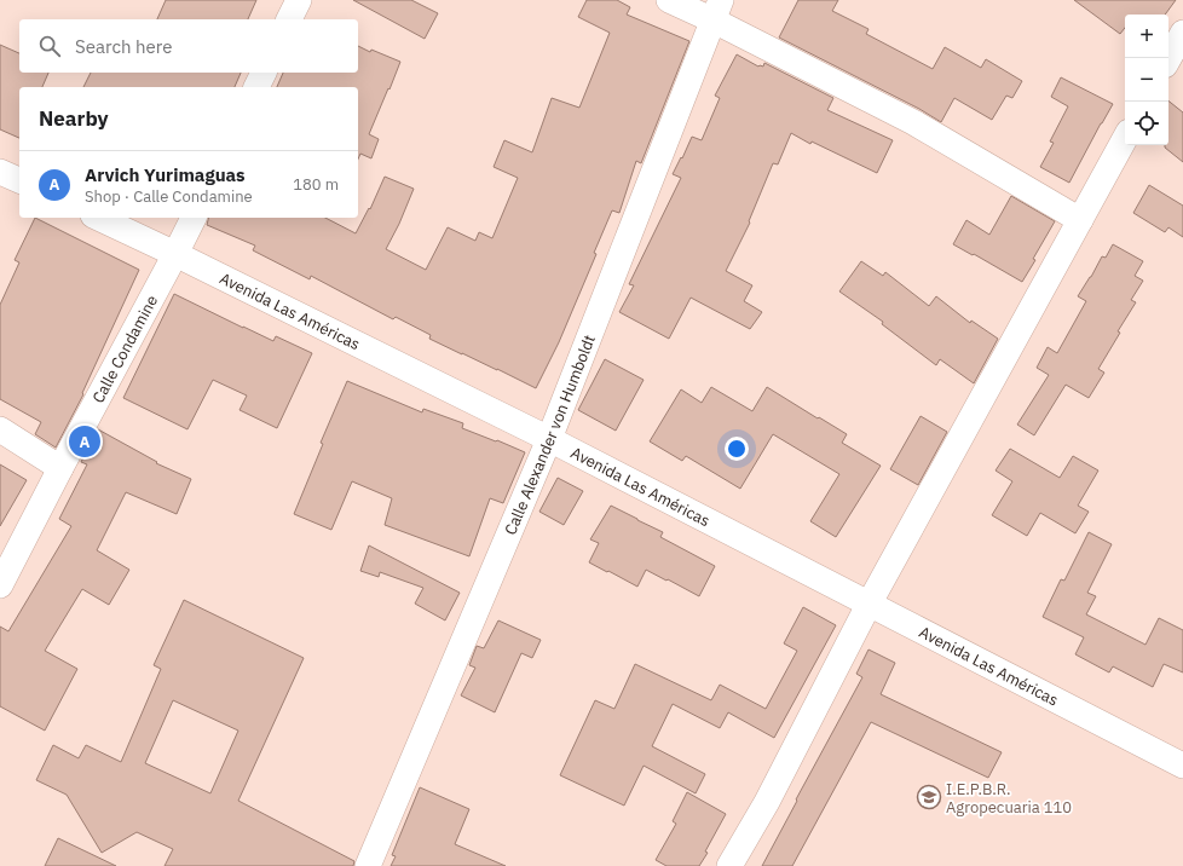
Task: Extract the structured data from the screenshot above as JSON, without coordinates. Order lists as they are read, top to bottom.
{
  "streets": {
    "street": ["Avenida Las Américas", "Calle Condamine", "Calle Alexander von Humboldt"]
  },
  "crossings": [
    ["Avenida Las Américas", "Calle Condamine"],
    ["Avenida Las Américas", "Calle Alexander von Humboldt"]
  ],
  "places": {
    "school or university": ["I.E.P.B.R. Agropecuaria 110"]
  },
  "page": {
    "map_buttons": ["+", "−"],
    "search": "Search here",
    "heading": "Nearby",
    "list": [
      {
        "mark": "A",
        "name": "Arvich Yurimaguas",
        "note": "Shop · Calle Condamine",
        "value": "180 m"
      }
    ],
    "pins": "A"
  }
}
